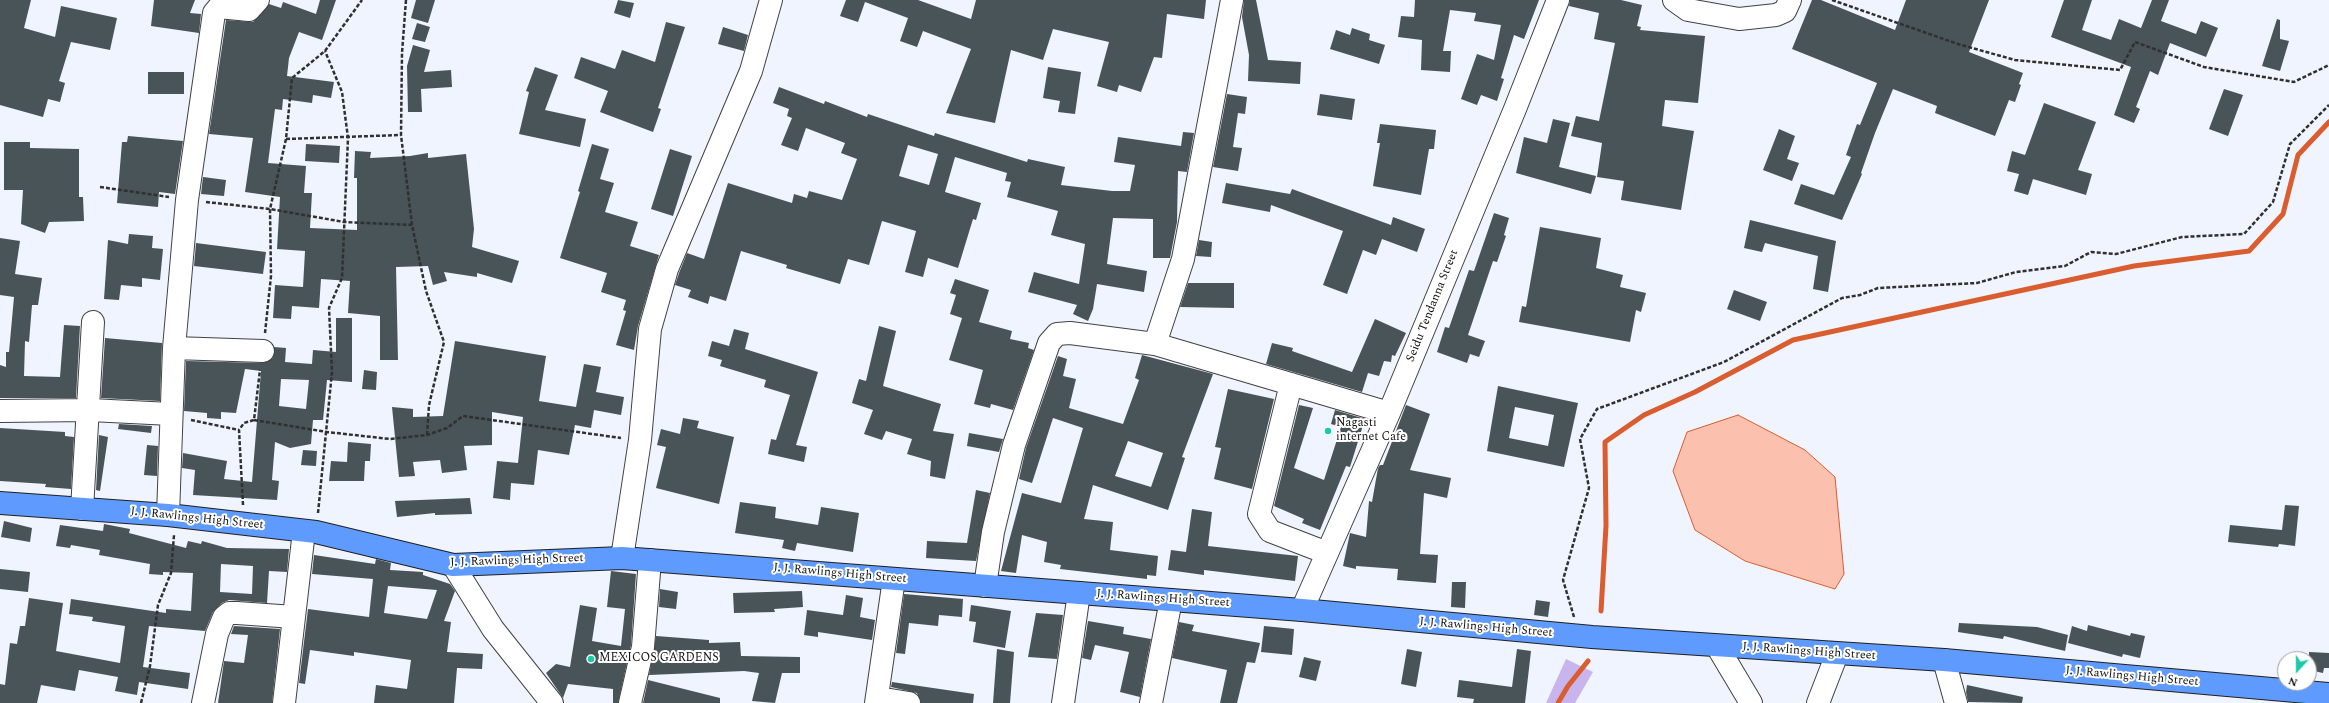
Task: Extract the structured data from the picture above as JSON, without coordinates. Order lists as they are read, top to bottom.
{
  "streets": {
    "main road": ["J. J. Rawlings High Street"],
    "street": ["Seidu Tendanna Street"]
  },
  "crossings": [
    ["Seidu Tendanna Street", "J. J. Rawlings High Street"]
  ],
  "places": ["Nagasti internet Cafe", "MEXICOS GARDENS"],
  "north": "bottom"
}
